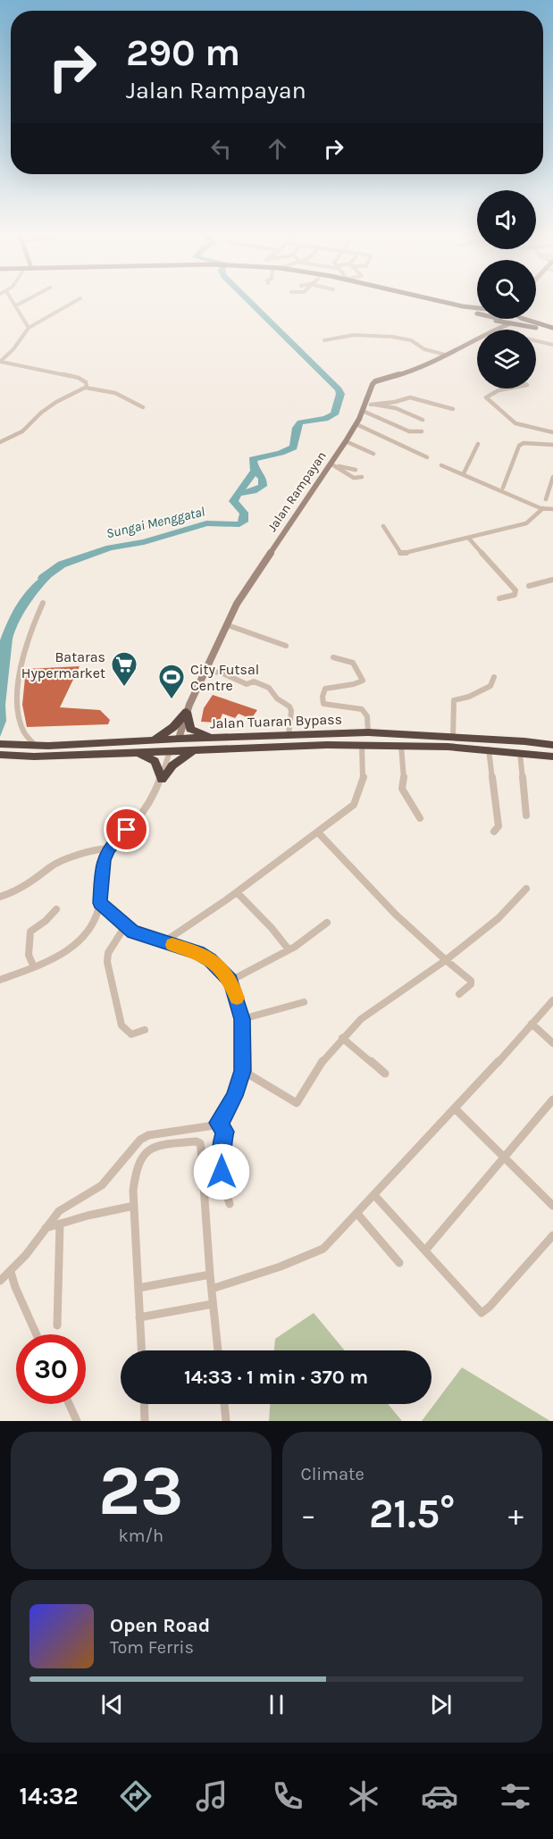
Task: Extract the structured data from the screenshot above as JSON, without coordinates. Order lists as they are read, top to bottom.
{
  "streets": {
    "highway": ["Jalan Tuaran Bypass"],
    "street": ["Jalan Rampayan"]
  },
  "crossings": [
    ["Jalan Rampayan", "Jalan Tuaran Bypass"]
  ],
  "water": ["Sungai Menggatal"],
  "places": {
    "supermarket": ["Bataras Hypermarket"],
    "sports": ["City Futsal Centre"]
  },
  "page": {
    "turn": ["290 m", "Jalan Rampayan"],
    "limit": "30",
    "trip": "14:33 · 1 min · 370 m",
    "tile": [
      ["23", "km/h"],
      "Climate"
    ],
    "heat": ["−", "21.5°", "+"],
    "song": ["Open Road", "Tom Ferris"],
    "tabs": "14:32"
  }
}
